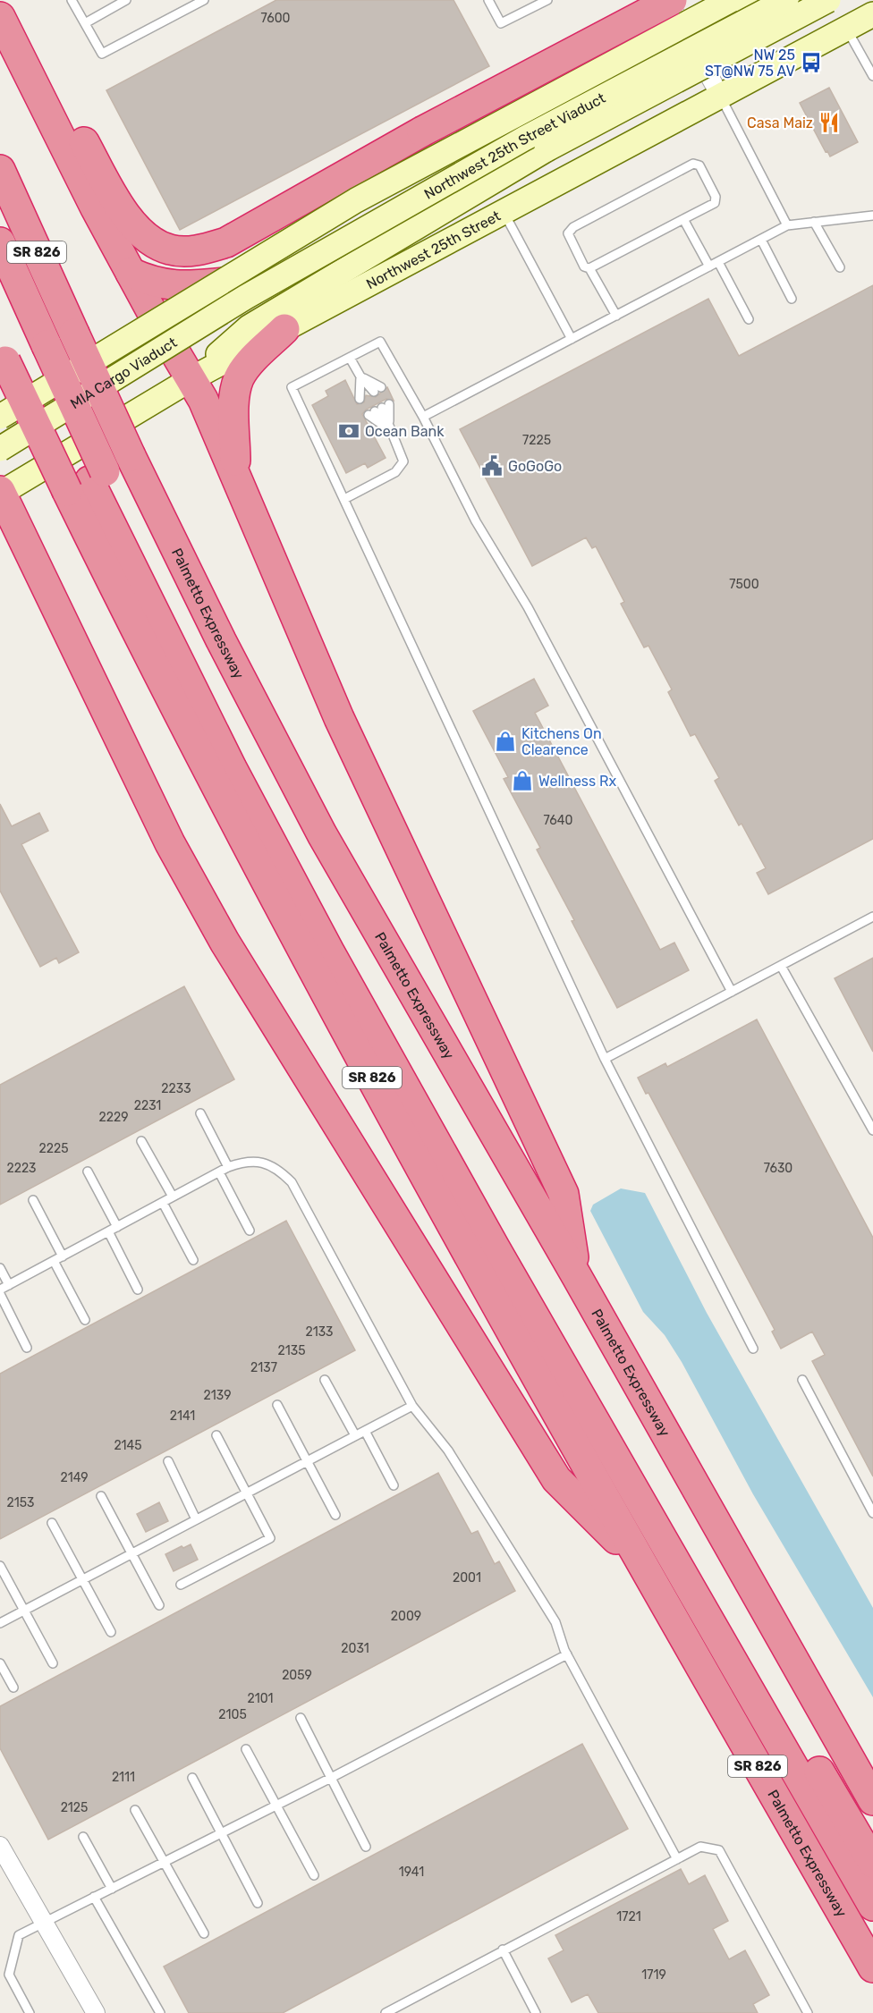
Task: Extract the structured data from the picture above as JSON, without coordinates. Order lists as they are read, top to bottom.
{
  "streets": {
    "highway": ["SR 826", "Palmetto Expressway"],
    "main road": ["Northwest 25th Street Viaduct", "Northwest 25th Street", "MIA Cargo Viaduct"]
  },
  "crossings": [
    ["Northwest 25th Street Viaduct", "MIA Cargo Viaduct"]
  ],
  "places": {
    "bus stop": ["NW 25 ST@NW 75 AV"],
    "restaurant": ["Casa Maiz"],
    "bank": ["Ocean Bank"],
    "public building": ["GoGoGo"],
    "shop": ["Kitchens On Clearence", "Wellness Rx"]
  },
  "house_numbers": [
    "7600",
    "7225",
    "7500",
    "7640",
    "2233",
    "2231",
    "2229",
    "2225",
    "2223",
    "7630",
    "2133",
    "2135",
    "2137",
    "2139",
    "2141",
    "2145",
    "2149",
    "2153",
    "2001",
    "2009",
    "2031",
    "2059",
    "2101",
    "2105",
    "2111",
    "2125",
    "1941",
    "1721",
    "1719"
  ]
}
